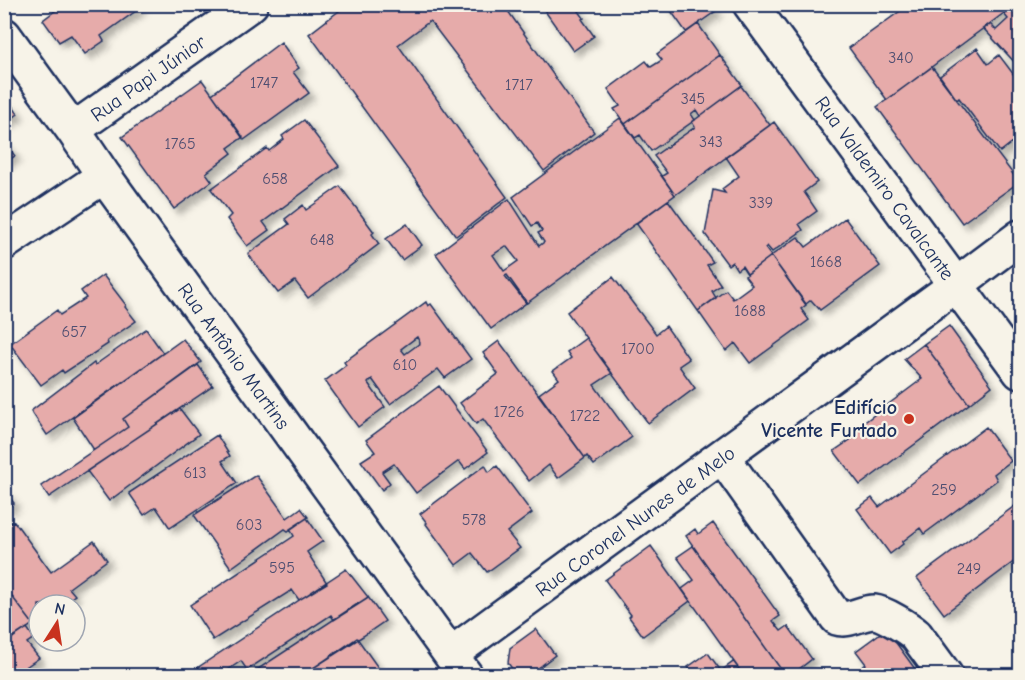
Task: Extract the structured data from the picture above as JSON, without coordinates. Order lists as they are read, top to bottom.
{
  "streets": {
    "street": [
      "Rua Papi Júnior",
      "Rua Valdemiro Cavalcante",
      "Rua Antônio Martins",
      "Rua Coronel Nunes de Melo"
    ]
  },
  "crossings": [
    ["Rua Papi Júnior", "Rua Antônio Martins"],
    ["Rua Valdemiro Cavalcante", "Rua Coronel Nunes de Melo"],
    ["Rua Antônio Martins", "Rua Coronel Nunes de Melo"]
  ],
  "places": ["Edifício Vicente Furtado"],
  "house_numbers": [
    "340",
    "1747",
    "1717",
    "345",
    "343",
    "1765",
    "658",
    "339",
    "648",
    "1668",
    "1688",
    "657",
    "1700",
    "610",
    "1726",
    "1722",
    "613",
    "259",
    "578",
    "603",
    "595",
    "249"
  ],
  "north": "top"
}
